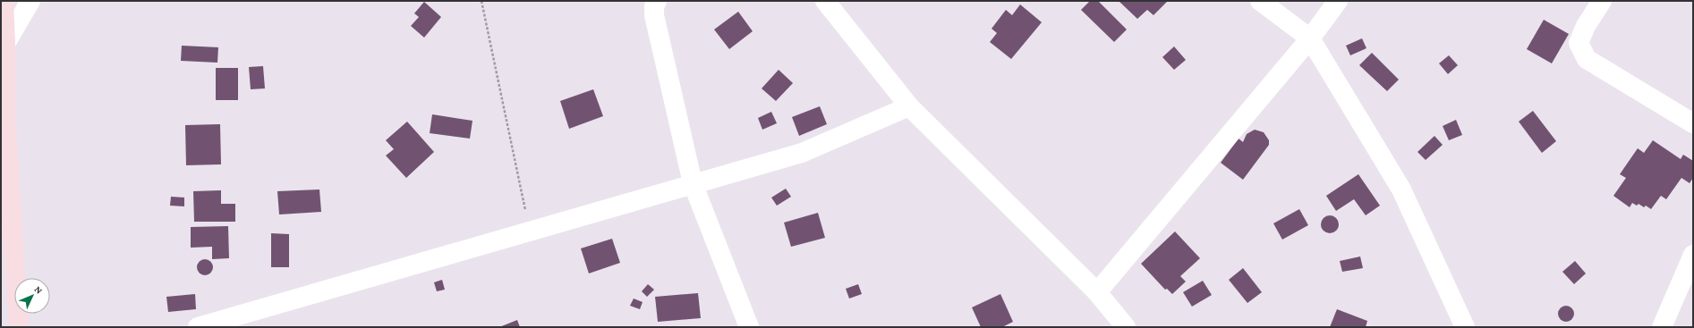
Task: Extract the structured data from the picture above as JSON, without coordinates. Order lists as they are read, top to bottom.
{
  "north": "top right"
}
